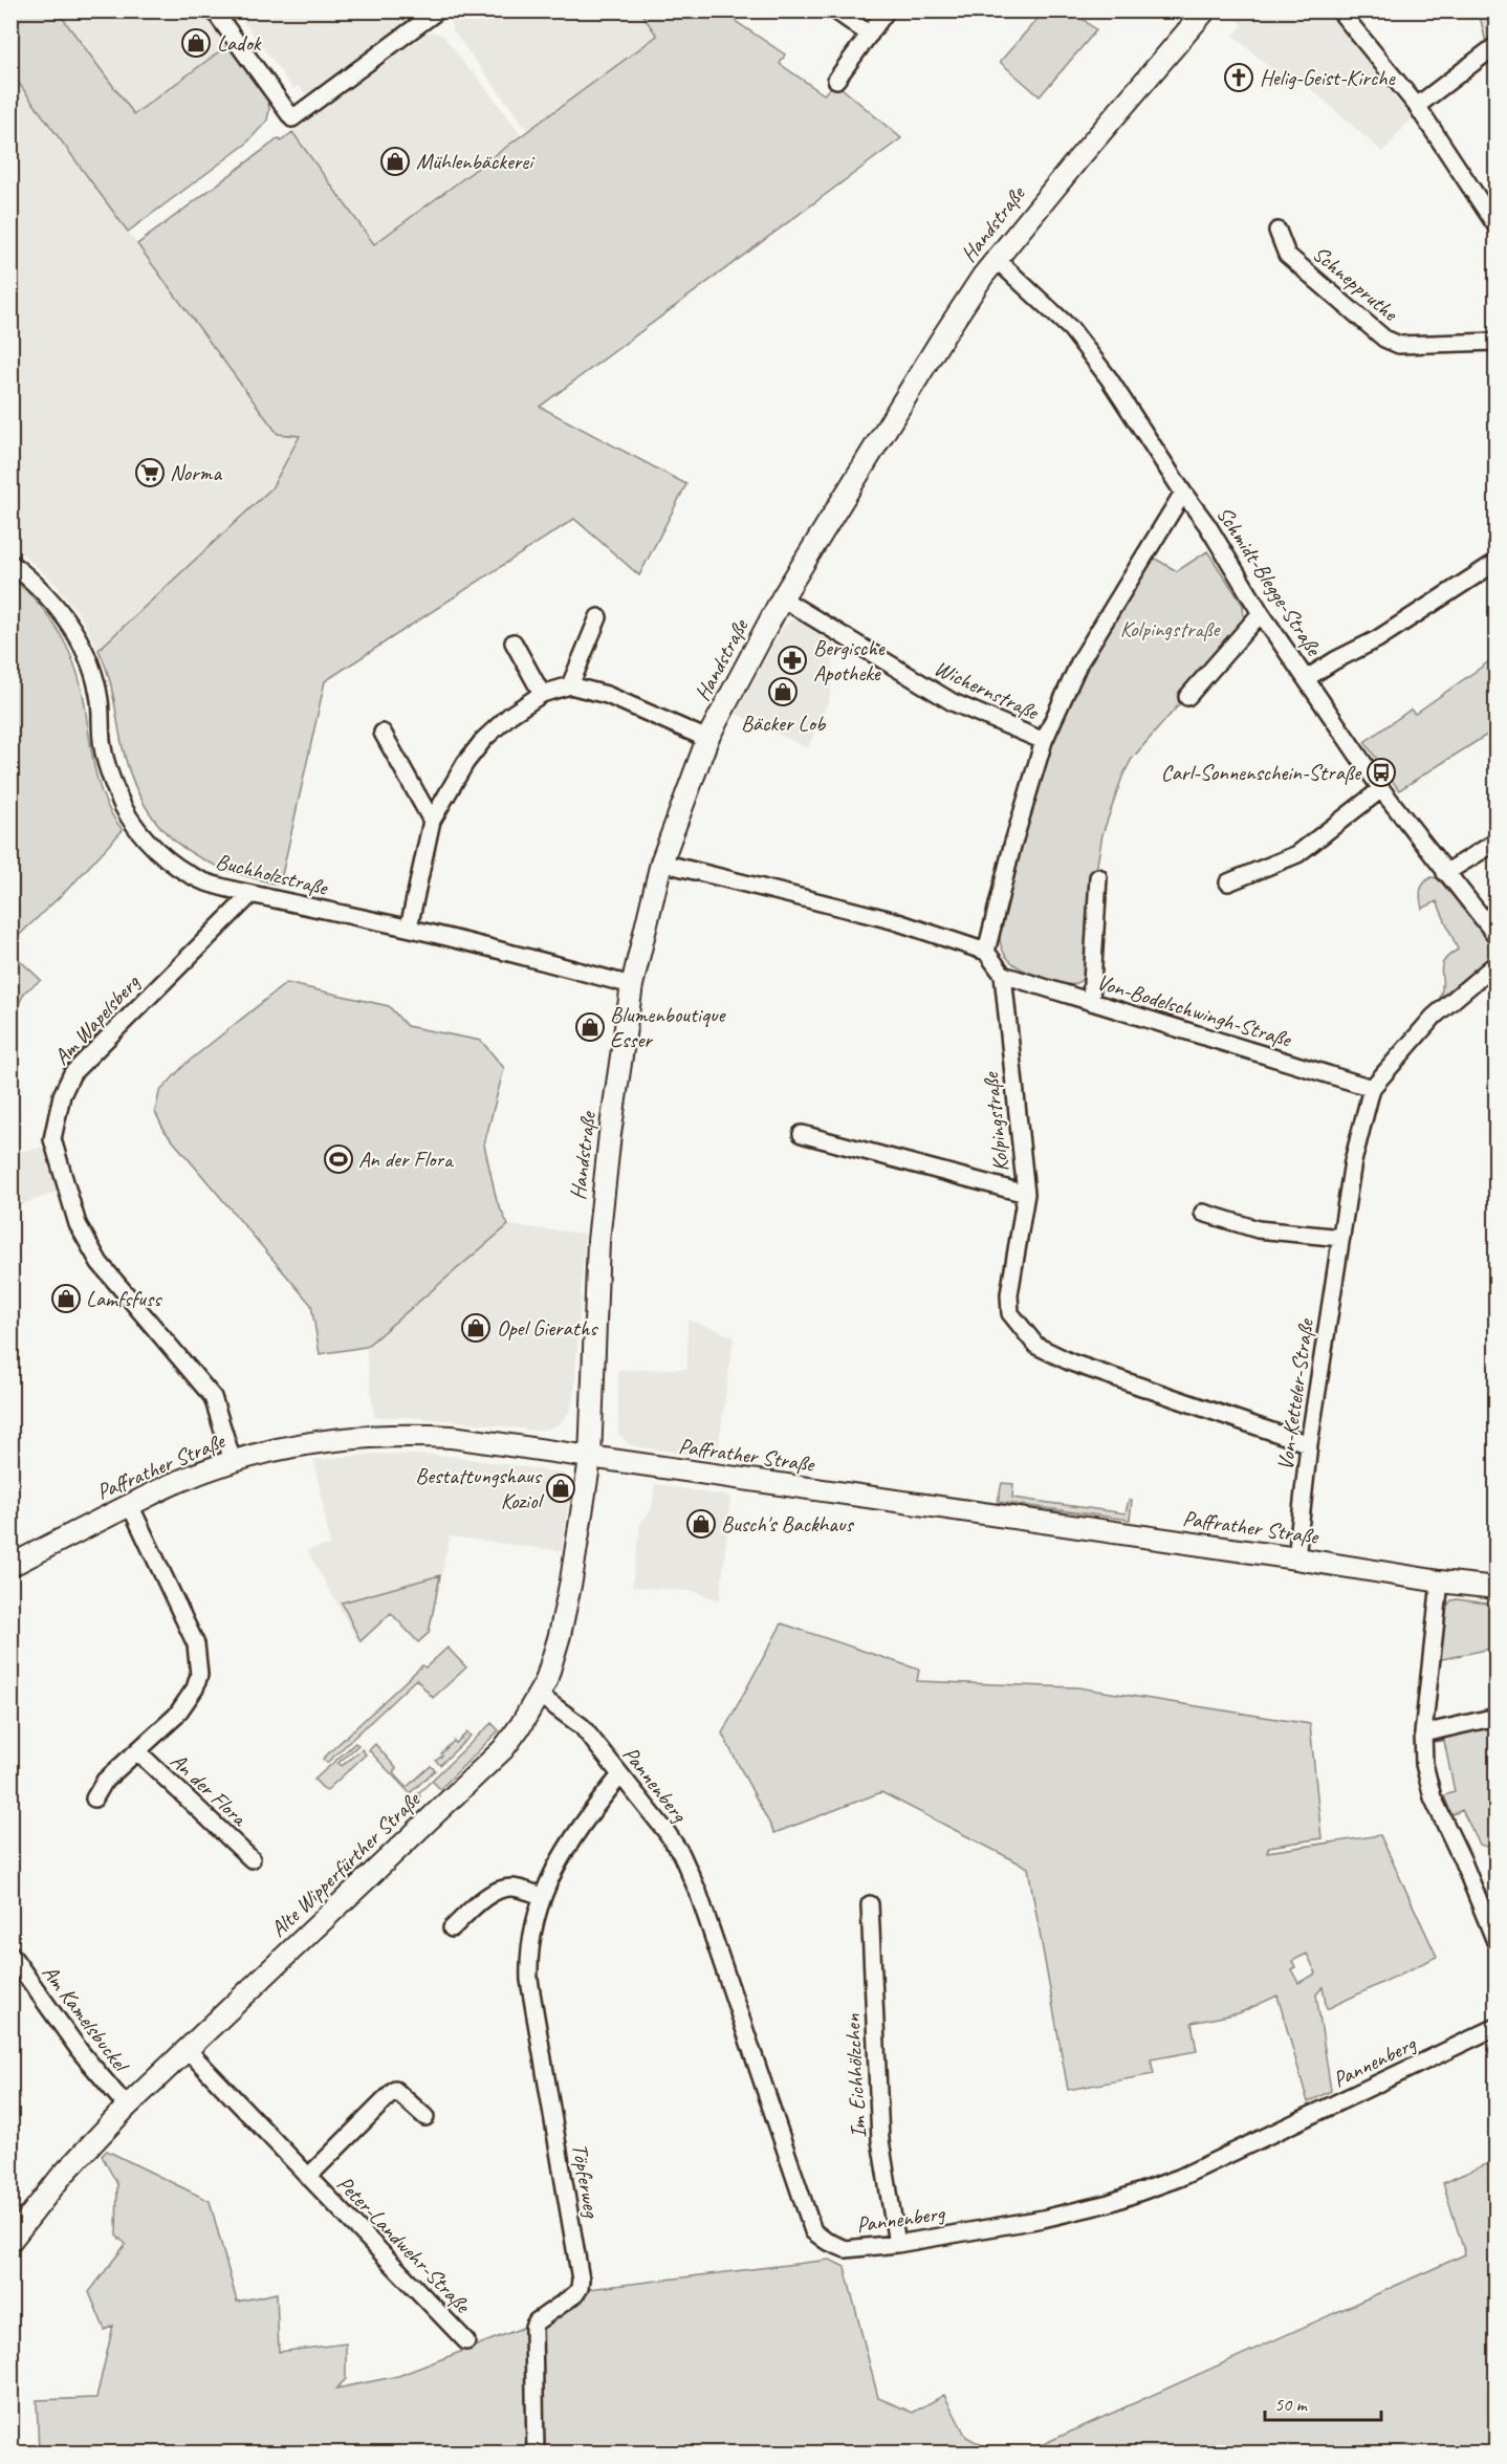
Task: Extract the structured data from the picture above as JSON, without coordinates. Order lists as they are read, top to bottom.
{
  "streets": {
    "main road": ["Handstraße", "Paffrather Straße", "Alte Wipperfürther Straße"],
    "street": [
      "Schneppruthe",
      "Schmidt-Blegge-Straße",
      "Wichernstraße",
      "Buchholzstraße",
      "Von-Bodelschwingh-Straße",
      "Am Wapelsberg",
      "Kolpingstraße",
      "Von-Ketteler-Straße",
      "Pannenberg",
      "An der Flora",
      "Am Kamelsbuckel",
      "Im Eichhölzchen",
      "Töpferweg",
      "Peter-Landwehr-Straße"
    ]
  },
  "crossings": [
    ["Handstraße", "Schmidt-Blegge-Straße"],
    ["Handstraße", "Wichernstraße"],
    ["Handstraße", "Buchholzstraße"],
    ["Handstraße", "Paffrather Straße"],
    ["Handstraße", "Alte Wipperfürther Straße"],
    ["Buchholzstraße", "Am Wapelsberg"],
    ["Von-Bodelschwingh-Straße", "Kolpingstraße"],
    ["Von-Bodelschwingh-Straße", "Von-Ketteler-Straße"],
    ["Am Wapelsberg", "Paffrather Straße"],
    ["Kolpingstraße", "Von-Ketteler-Straße"],
    ["Von-Ketteler-Straße", "Paffrather Straße"],
    ["Paffrather Straße", "An der Flora"],
    ["Paffrather Straße", "Alte Wipperfürther Straße"],
    ["Pannenberg", "Alte Wipperfürther Straße"],
    ["Pannenberg", "Im Eichhölzchen"],
    ["Pannenberg", "Töpferweg"],
    ["Alte Wipperfürther Straße", "Am Kamelsbuckel"],
    ["Alte Wipperfürther Straße", "Peter-Landwehr-Straße"]
  ],
  "parks": ["Kolpingstraße"],
  "places": {
    "shop": [
      "Ladok",
      "Mühlenbäckerei",
      "Bäcker Lob",
      "Blumenboutique Esser",
      "Lamfsfuss",
      "Opel Gieraths",
      "Bestattungshaus Koziol",
      "Busch's Backhaus"
    ],
    "church": ["Helig-Geist-Kirche"],
    "supermarket": ["Norma"],
    "pharmacy": ["Bergische Apotheke"],
    "bus stop": ["Carl-Sonnenschein-Straße"],
    "sports": ["An der Flora"]
  },
  "scale_bar": "50 m"
}
